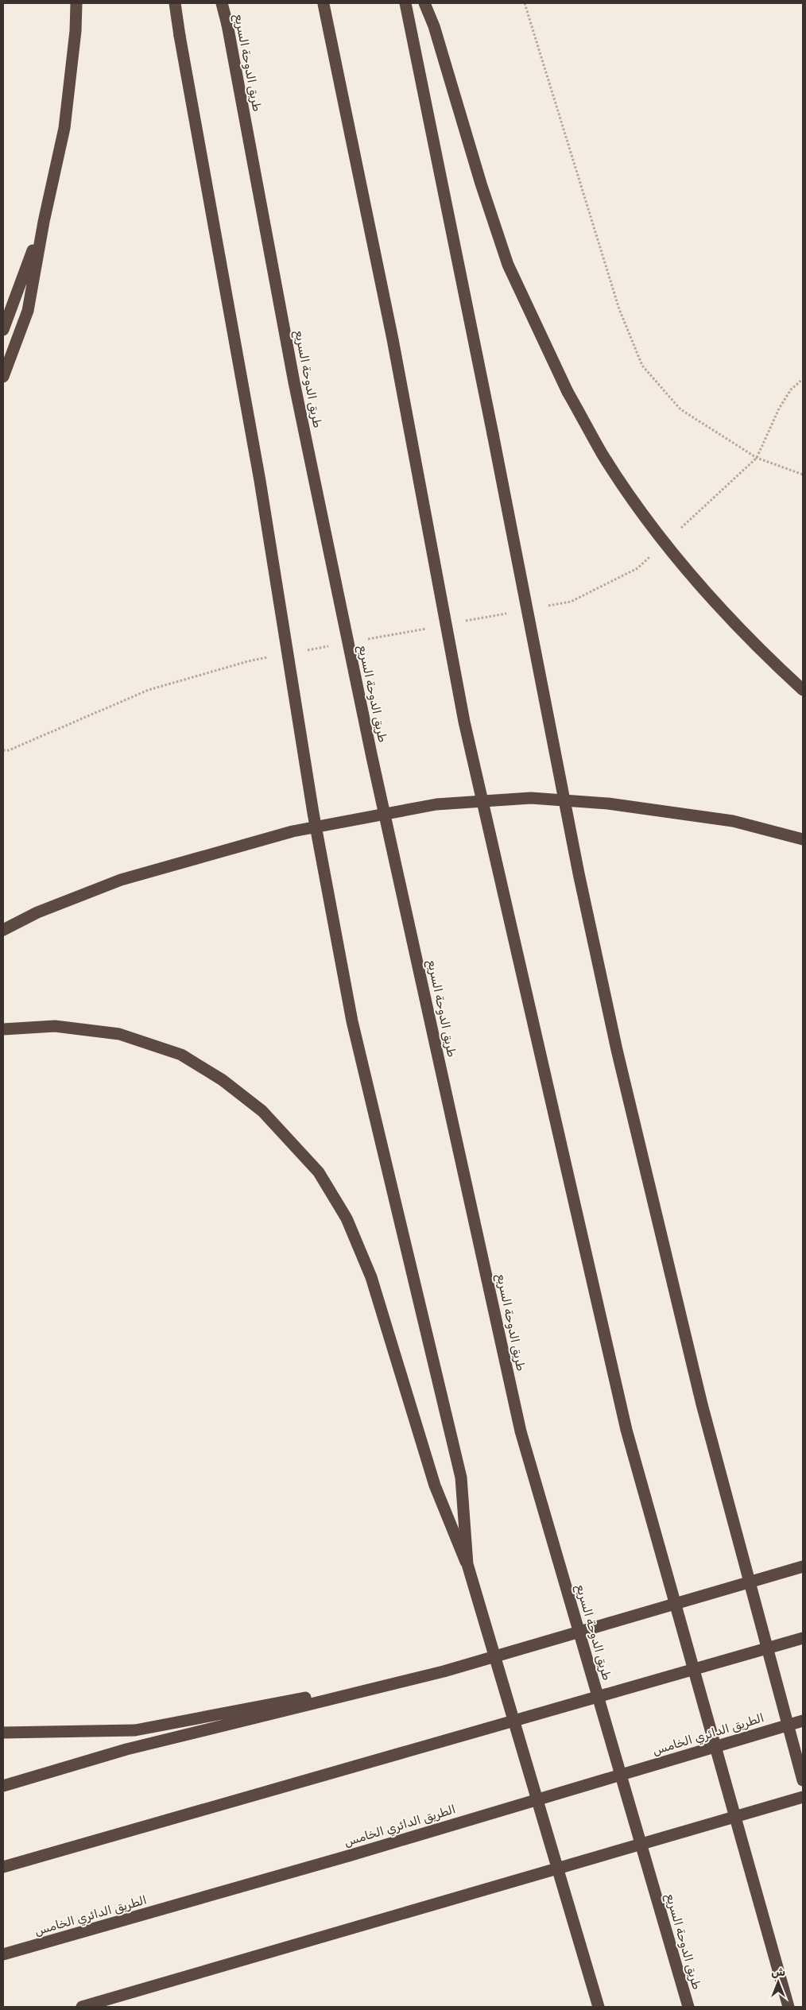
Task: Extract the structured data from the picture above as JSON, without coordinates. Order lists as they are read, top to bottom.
{
  "streets": {
    "highway": ["طريق الدوحة السريع", "الطريق الدائري الخامس"]
  },
  "north": "top"
}
